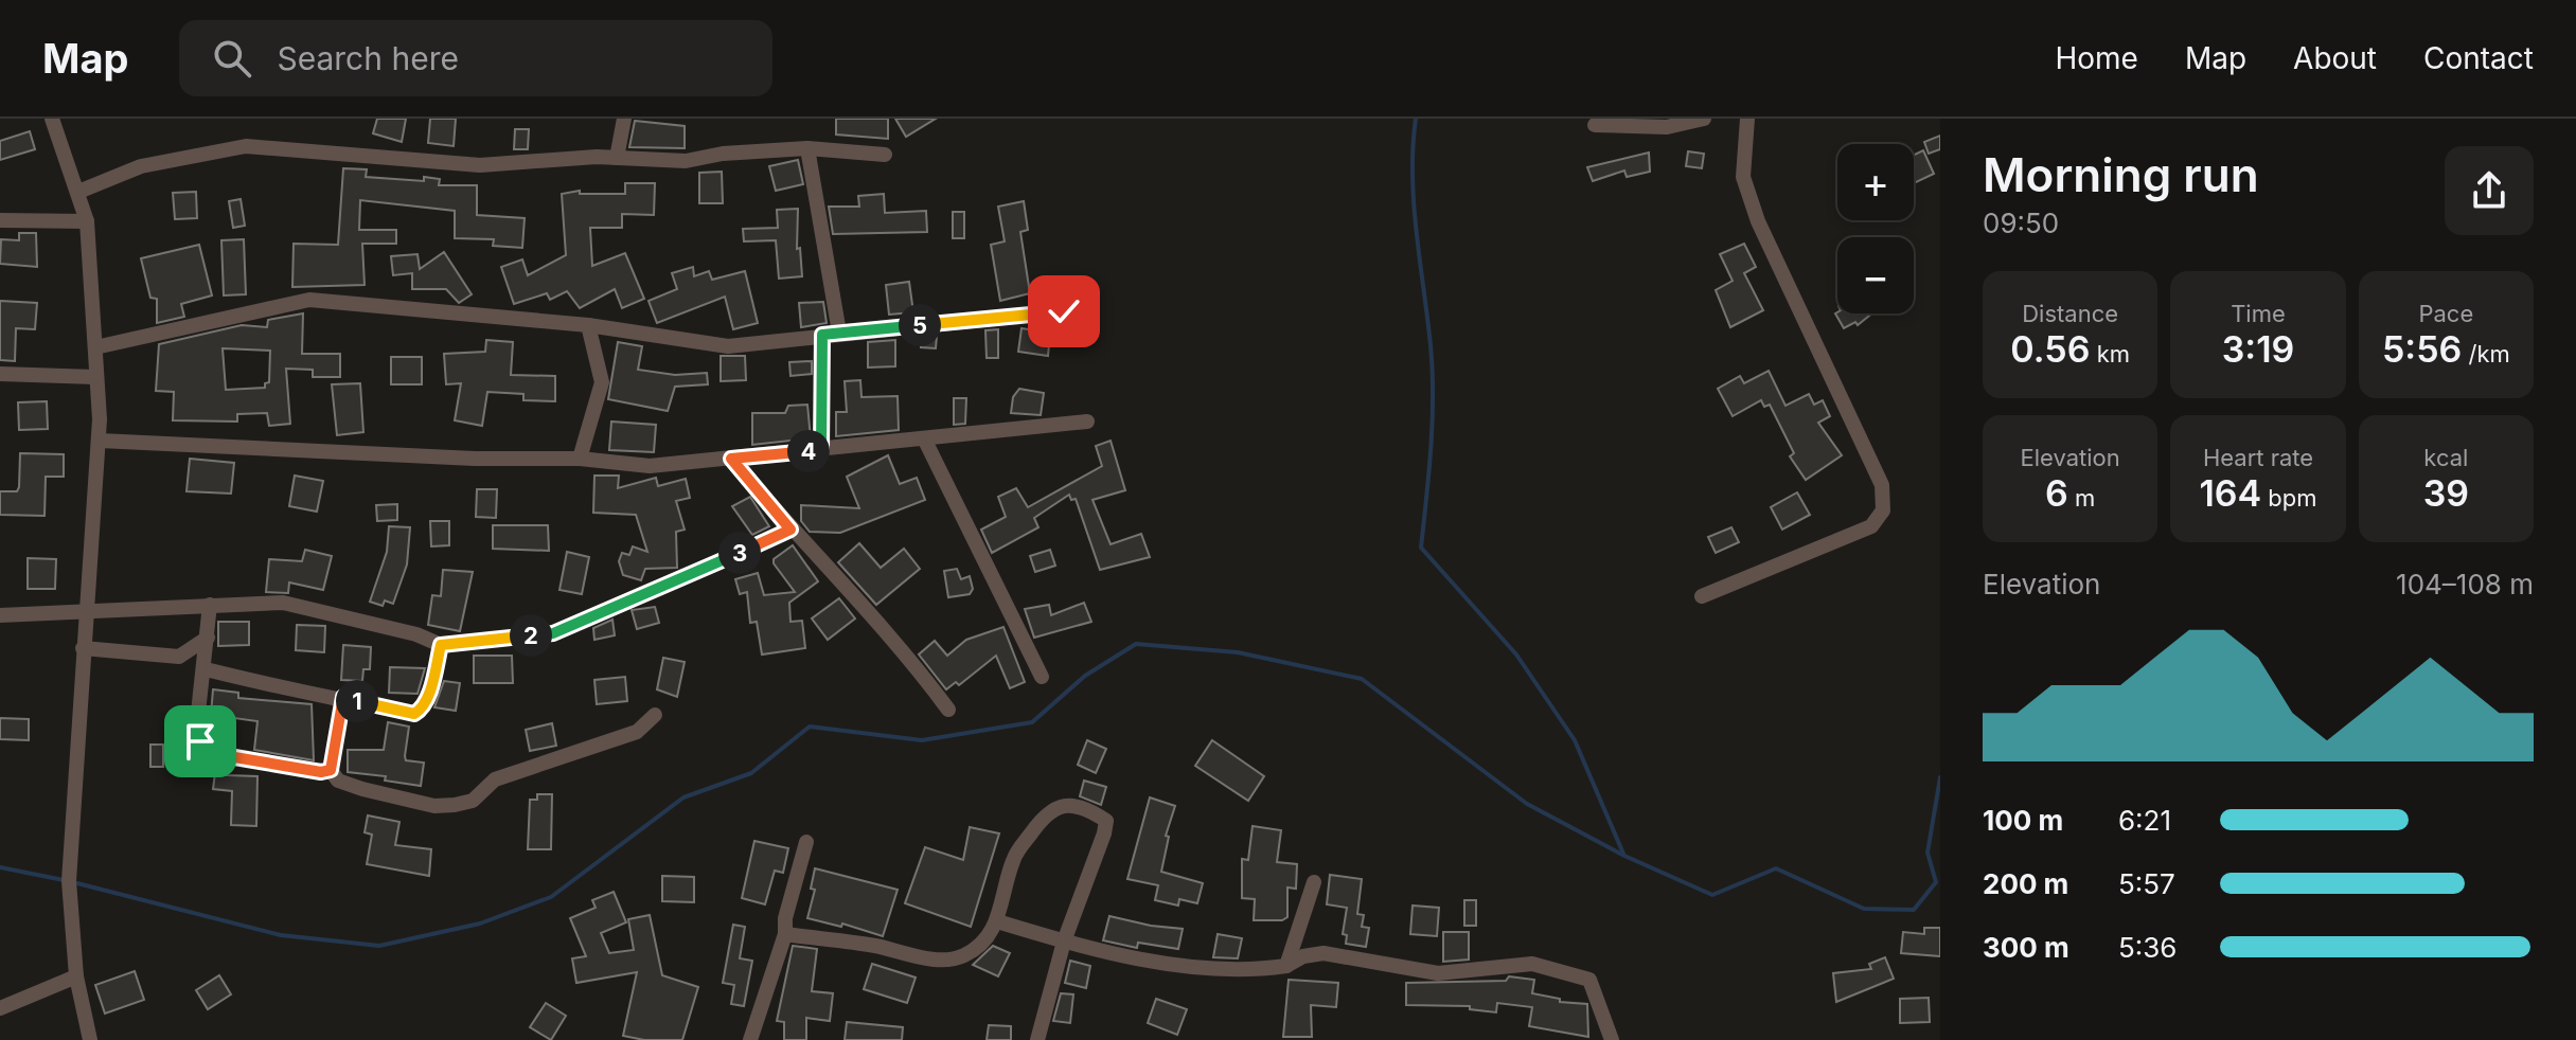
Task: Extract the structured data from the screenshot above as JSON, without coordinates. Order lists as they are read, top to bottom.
{
  "page": {
    "header": "Map",
    "search": "Search here",
    "nav": [
      "Home",
      "Map",
      "About",
      "Contact"
    ],
    "heading": ["Morning run", "09:50"],
    "map_buttons": ["+", "−"],
    "stats": [
      ["Distance", "0.56 km"],
      ["Time", "3:19"],
      ["Pace", "5:56 /km"],
      ["Elevation", "6 m"],
      ["Heart rate", "164 bpm"],
      ["kcal", "39"]
    ],
    "pins": [
      "5",
      "4",
      "3",
      "2",
      "1"
    ],
    "chart": ["Elevation", "104–108 m"],
    "list": [
      {
        "name": "100 m",
        "note": "6:21"
      },
      {
        "name": "200 m",
        "note": "5:57"
      },
      {
        "name": "300 m",
        "note": "5:36"
      }
    ]
  }
}
